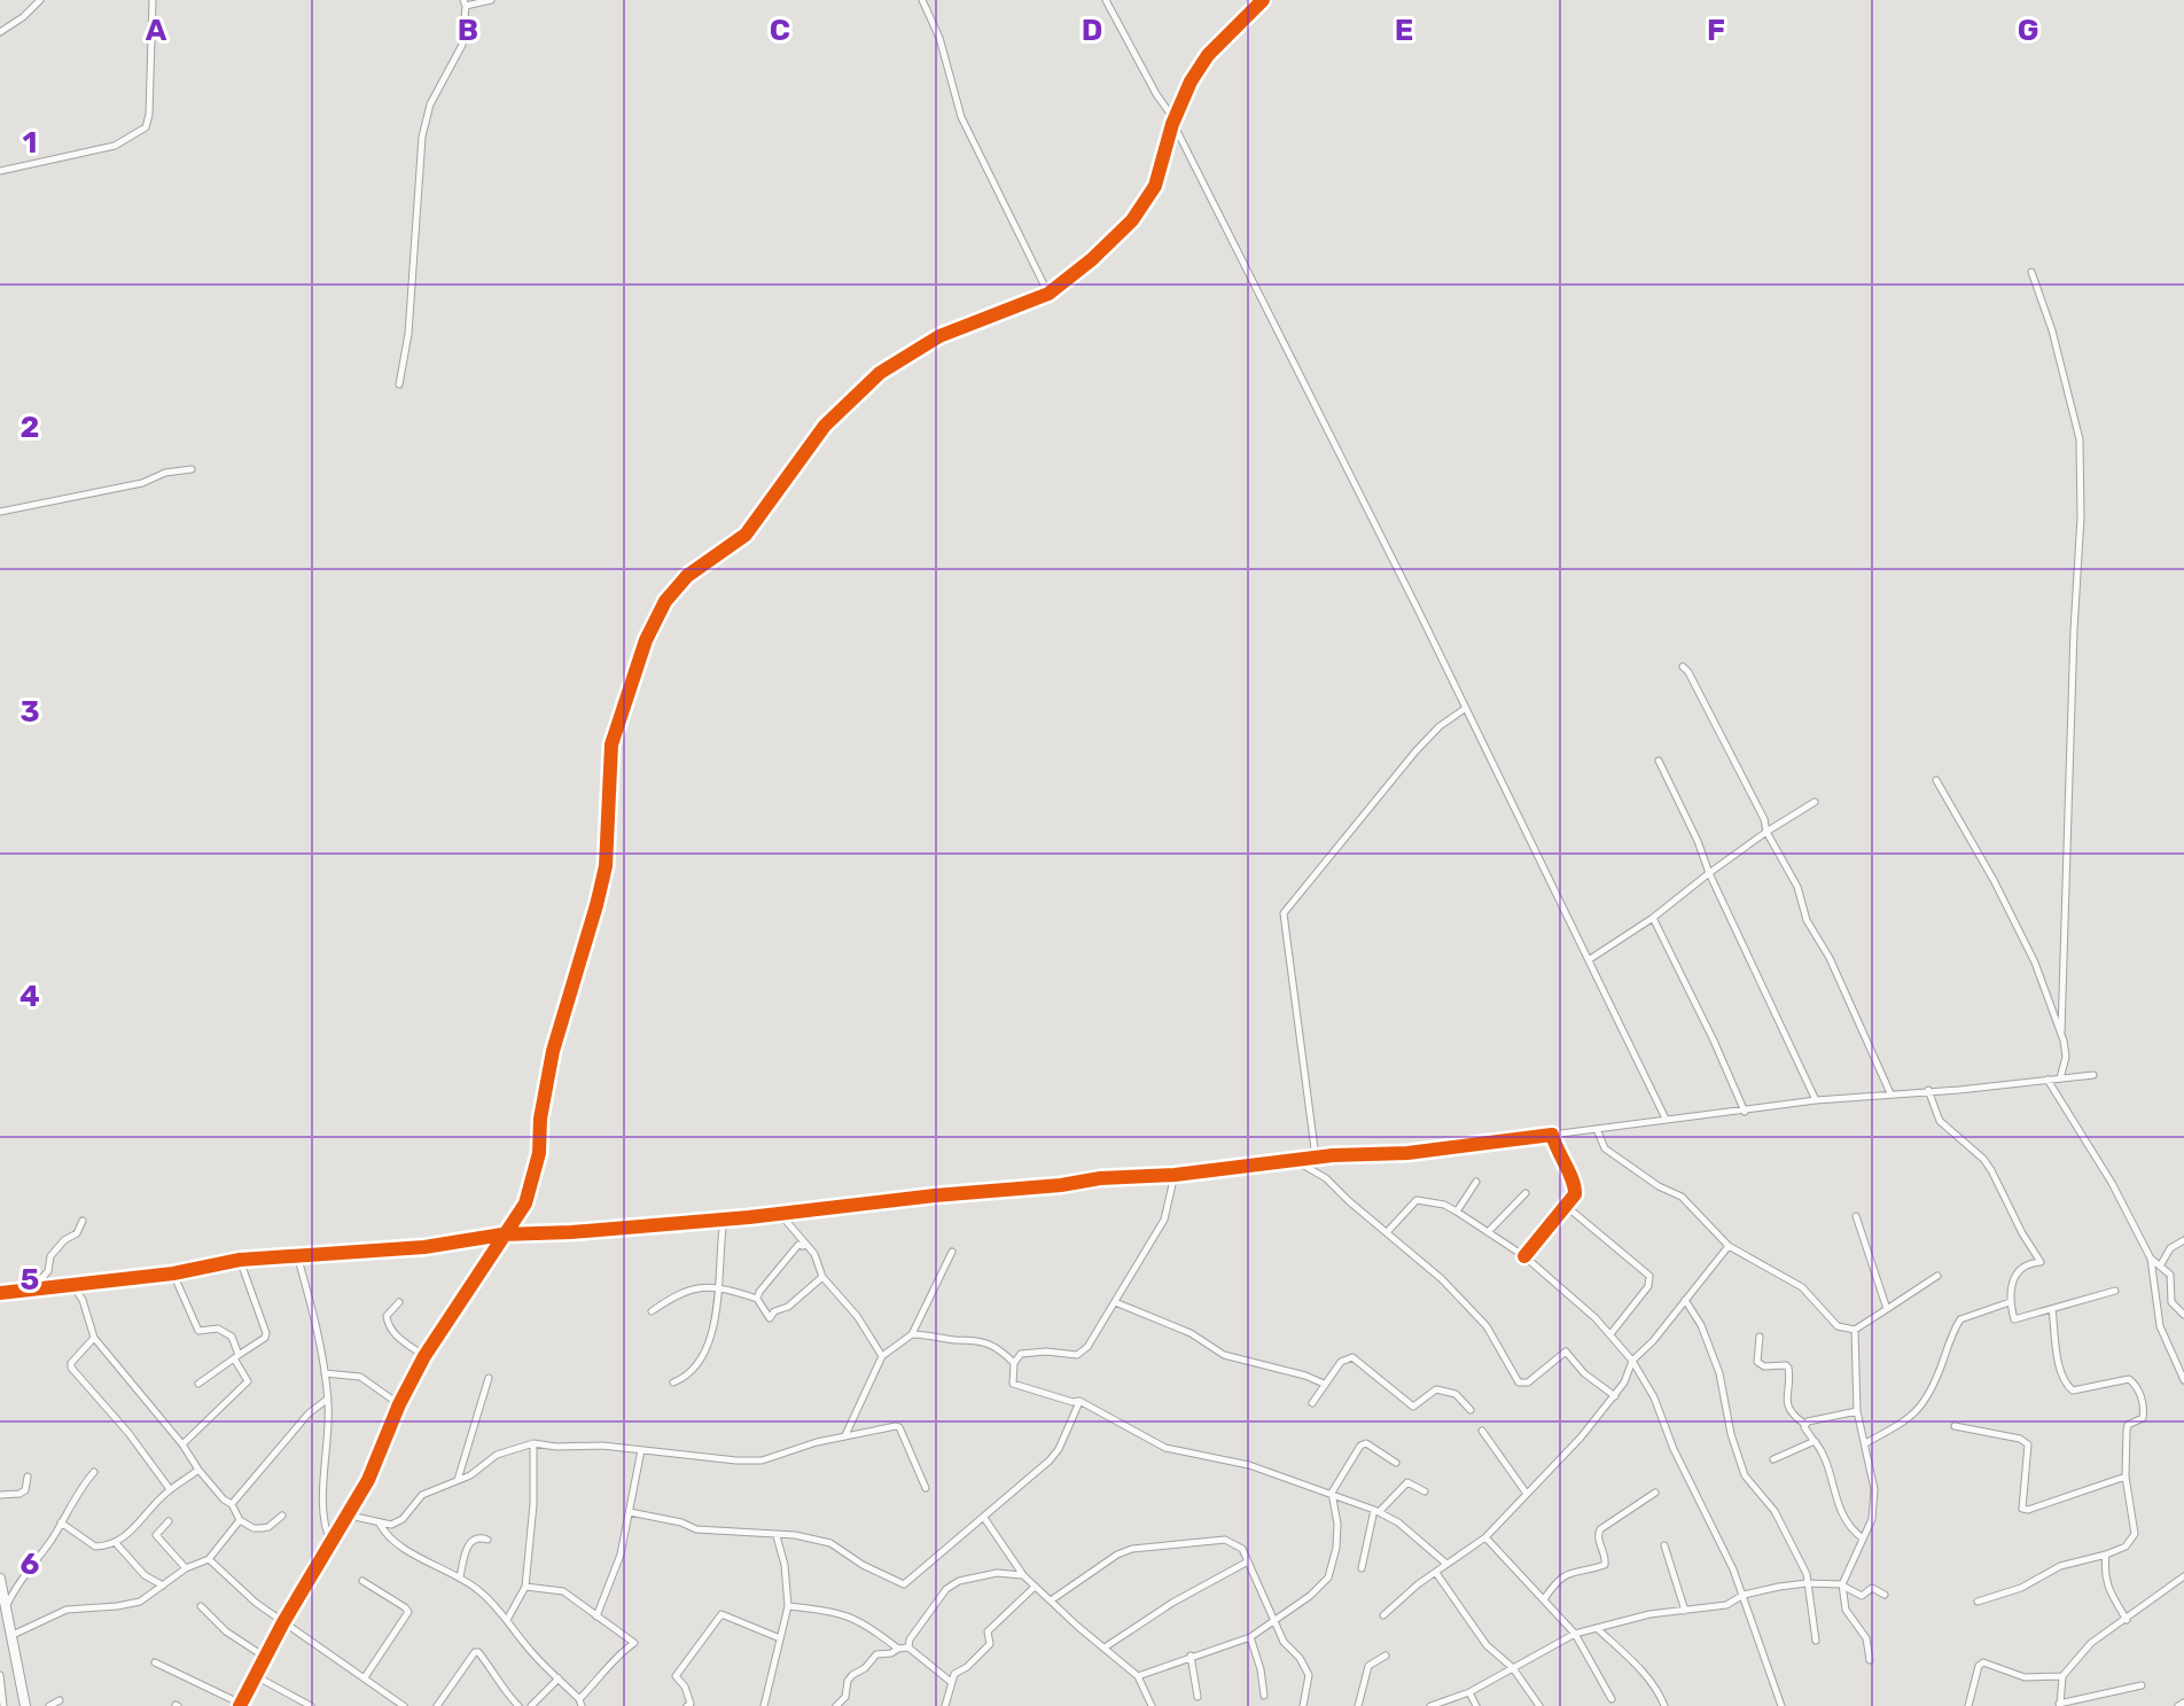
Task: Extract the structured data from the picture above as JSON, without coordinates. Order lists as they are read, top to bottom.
{
  "grid": {
    "columns": [
      "A",
      "B",
      "C",
      "D",
      "E",
      "F",
      "G"
    ],
    "rows": [
      "1",
      "2",
      "3",
      "4",
      "5",
      "6"
    ]
  }
}
